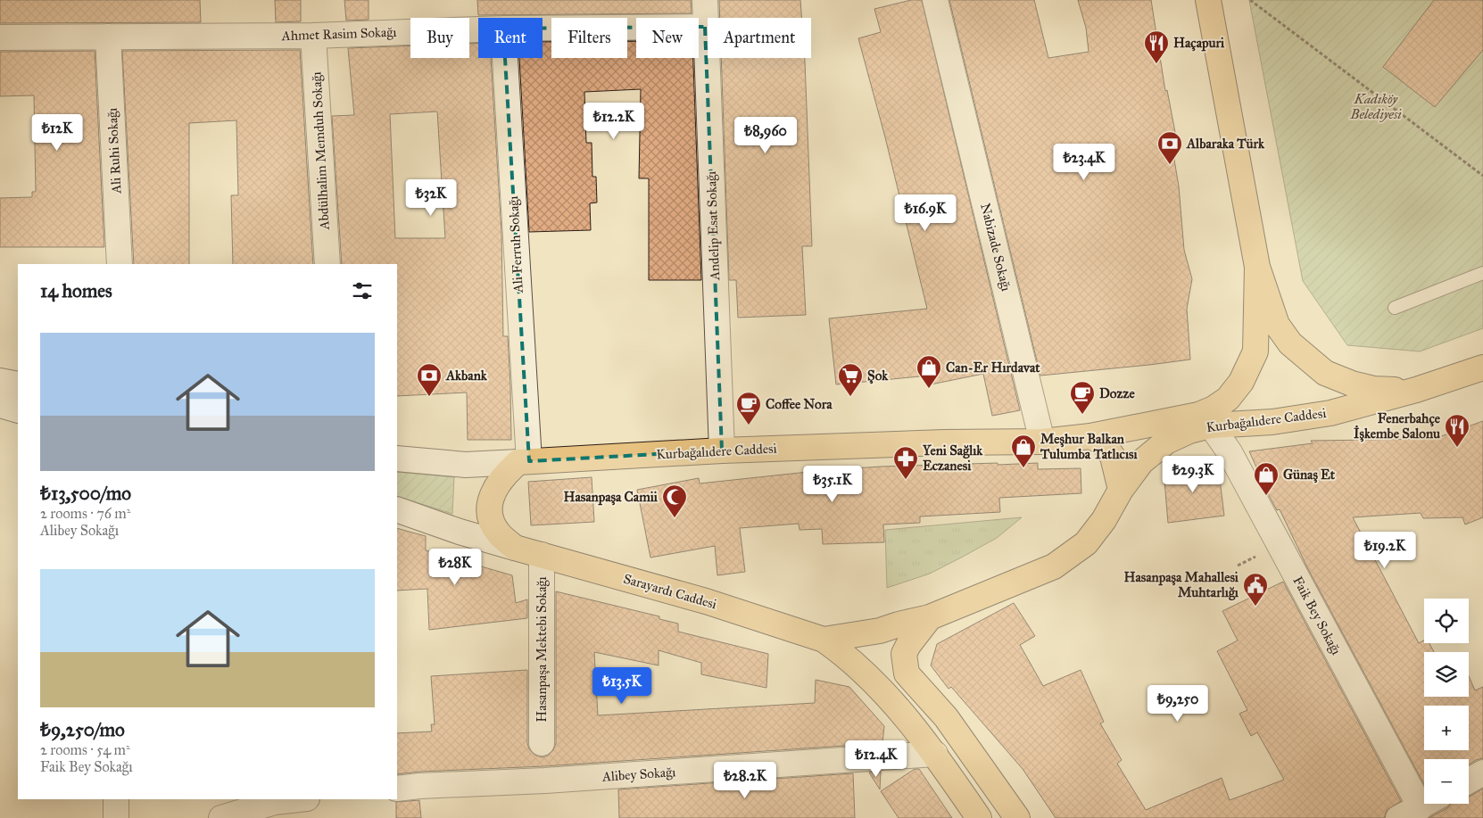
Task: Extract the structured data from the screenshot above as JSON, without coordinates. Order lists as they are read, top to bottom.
{
  "streets": {
    "main road": ["Kurbağalıdere Caddesi", "Sarayardı Caddesi"],
    "street": [
      "Ahmet Rasim Sokağı",
      "Ali Ruhi Sokağı",
      "Abdülhalim Memduh Sokağı",
      "Andelip Esat Sokağı",
      "Ali Ferruh Sokağı",
      "Nabizade Sokağı",
      "Faik Bey Sokağı",
      "Hasanpaşa Mektebi Sokağı",
      "Alibey Sokağı"
    ]
  },
  "crossings": [
    ["Ahmet Rasim Sokağı", "Ali Ruhi Sokağı"],
    ["Ahmet Rasim Sokağı", "Abdülhalim Memduh Sokağı"],
    ["Ahmet Rasim Sokağı", "Andelip Esat Sokağı"],
    ["Andelip Esat Sokağı", "Kurbağalıdere Caddesi"],
    ["Ali Ferruh Sokağı", "Kurbağalıdere Caddesi"],
    ["Nabizade Sokağı", "Kurbağalıdere Caddesi"],
    ["Kurbağalıdere Caddesi", "Sarayardı Caddesi"],
    ["Kurbağalıdere Caddesi", "Faik Bey Sokağı"],
    ["Sarayardı Caddesi", "Hasanpaşa Mektebi Sokağı"],
    ["Sarayardı Caddesi", "Alibey Sokağı"]
  ],
  "parks": ["Kadıköy Belediyesi"],
  "places": {
    "restaurant": ["Haçapuri", "Fenerbahçe İşkembe Salonu"],
    "bank": ["Albaraka Türk", "Akbank"],
    "shop": ["Can-Er Hırdavat", "Meşhur Balkan Tulumba Tatlıcısı", "Günaş Et"],
    "supermarket": ["Şok"],
    "cafe": ["Dozze", "Coffee Nora"],
    "pharmacy": ["Yeni Sağlık Eczanesi"],
    "mosque": ["Hasanpaşa Camii"],
    "public building": ["Hasanpaşa Mahallesi Muhtarlığı"]
  },
  "page": {
    "chip": [
      "Buy",
      "Rent",
      "Filters",
      "New",
      "Apartment"
    ],
    "price": [
      "₺12.2K",
      "₺12K",
      "₺8,960",
      "₺23.4K",
      "₺32K",
      "₺16.9K",
      "₺29.3K",
      "₺35.1K",
      "₺19.2K",
      "₺28K",
      "₺13.5K",
      "₺9,250",
      "₺12.4K",
      "₺28.2K"
    ],
    "heading": "14 homes",
    "list": [
      {
        "name": "₺13,500/mo",
        "note": "2 rooms · 76 m² · Alibey Sokağı"
      },
      {
        "name": "₺9,250/mo",
        "note": "2 rooms · 54 m² · Faik Bey Sokağı"
      }
    ],
    "map_buttons": ["+", "−"]
  }
}
